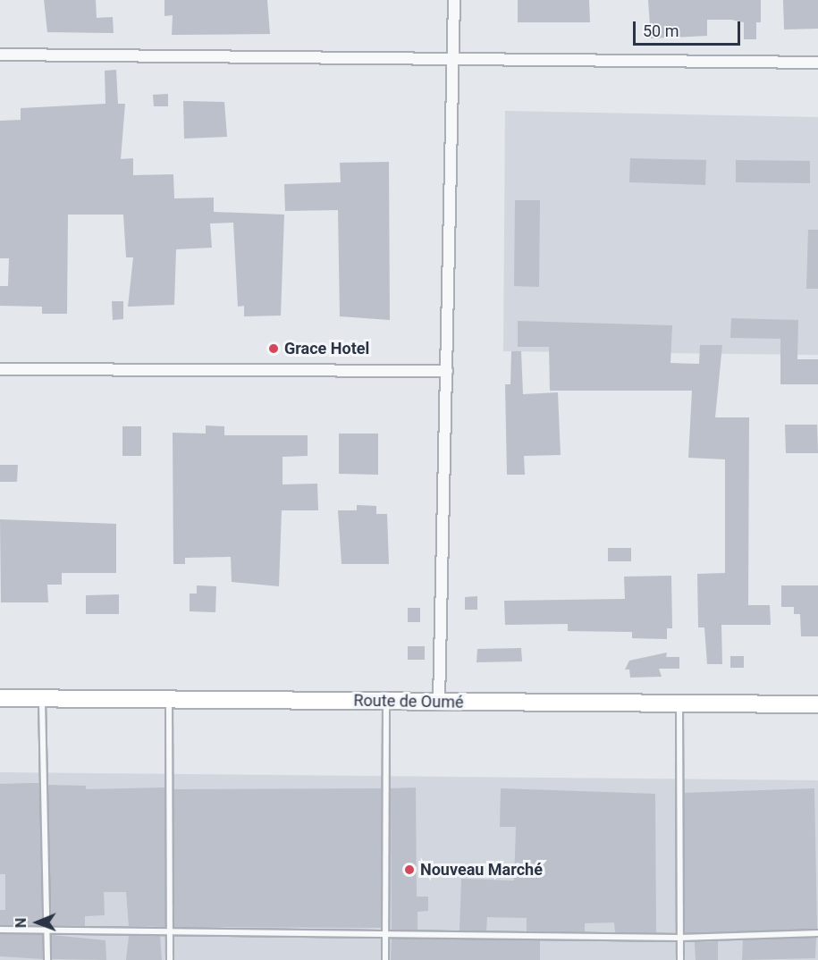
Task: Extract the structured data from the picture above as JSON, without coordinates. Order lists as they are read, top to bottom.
{
  "streets": {
    "street": ["Route de Oumé"]
  },
  "places": ["Grace Hotel", "Nouveau Marché"],
  "scale_bar": "50 m",
  "north": "left"
}
